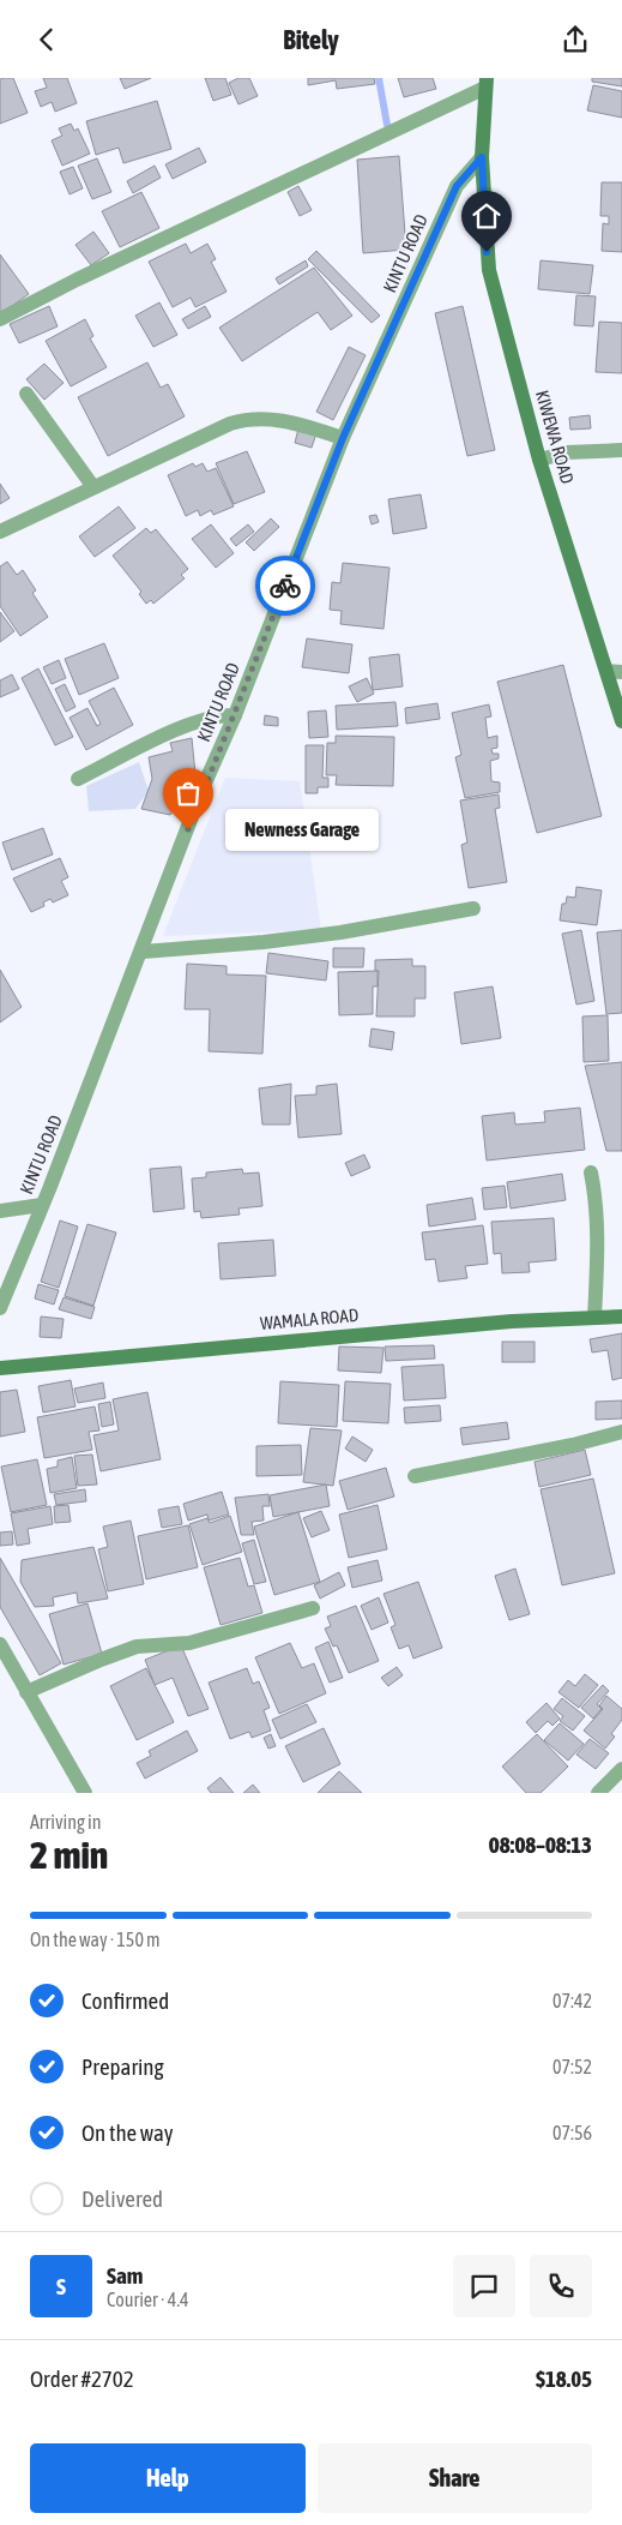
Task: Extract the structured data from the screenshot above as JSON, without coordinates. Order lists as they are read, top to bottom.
{
  "streets": {
    "street": ["KINTU ROAD", "KIWEWA ROAD", "WAMALA ROAD"]
  },
  "crossings": [
    ["KINTU ROAD", "KIWEWA ROAD"]
  ],
  "places": ["Newness Garage"],
  "page": {
    "header": "Bitely",
    "bubble": "Newness Garage",
    "heading": ["2 min", "Arriving in", "08:08–08:13"],
    "panel": [
      "Sam",
      "Courier · 4.4",
      "Order #2702",
      "$18.05"
    ],
    "bar": "On the way · 150 m",
    "list": [
      ["Confirmed", "07:42"],
      ["Preparing", "07:52"],
      ["On the way", "07:56"],
      "Delivered"
    ],
    "round": "S",
    "buttons": ["Help", "Share"]
  }
}
